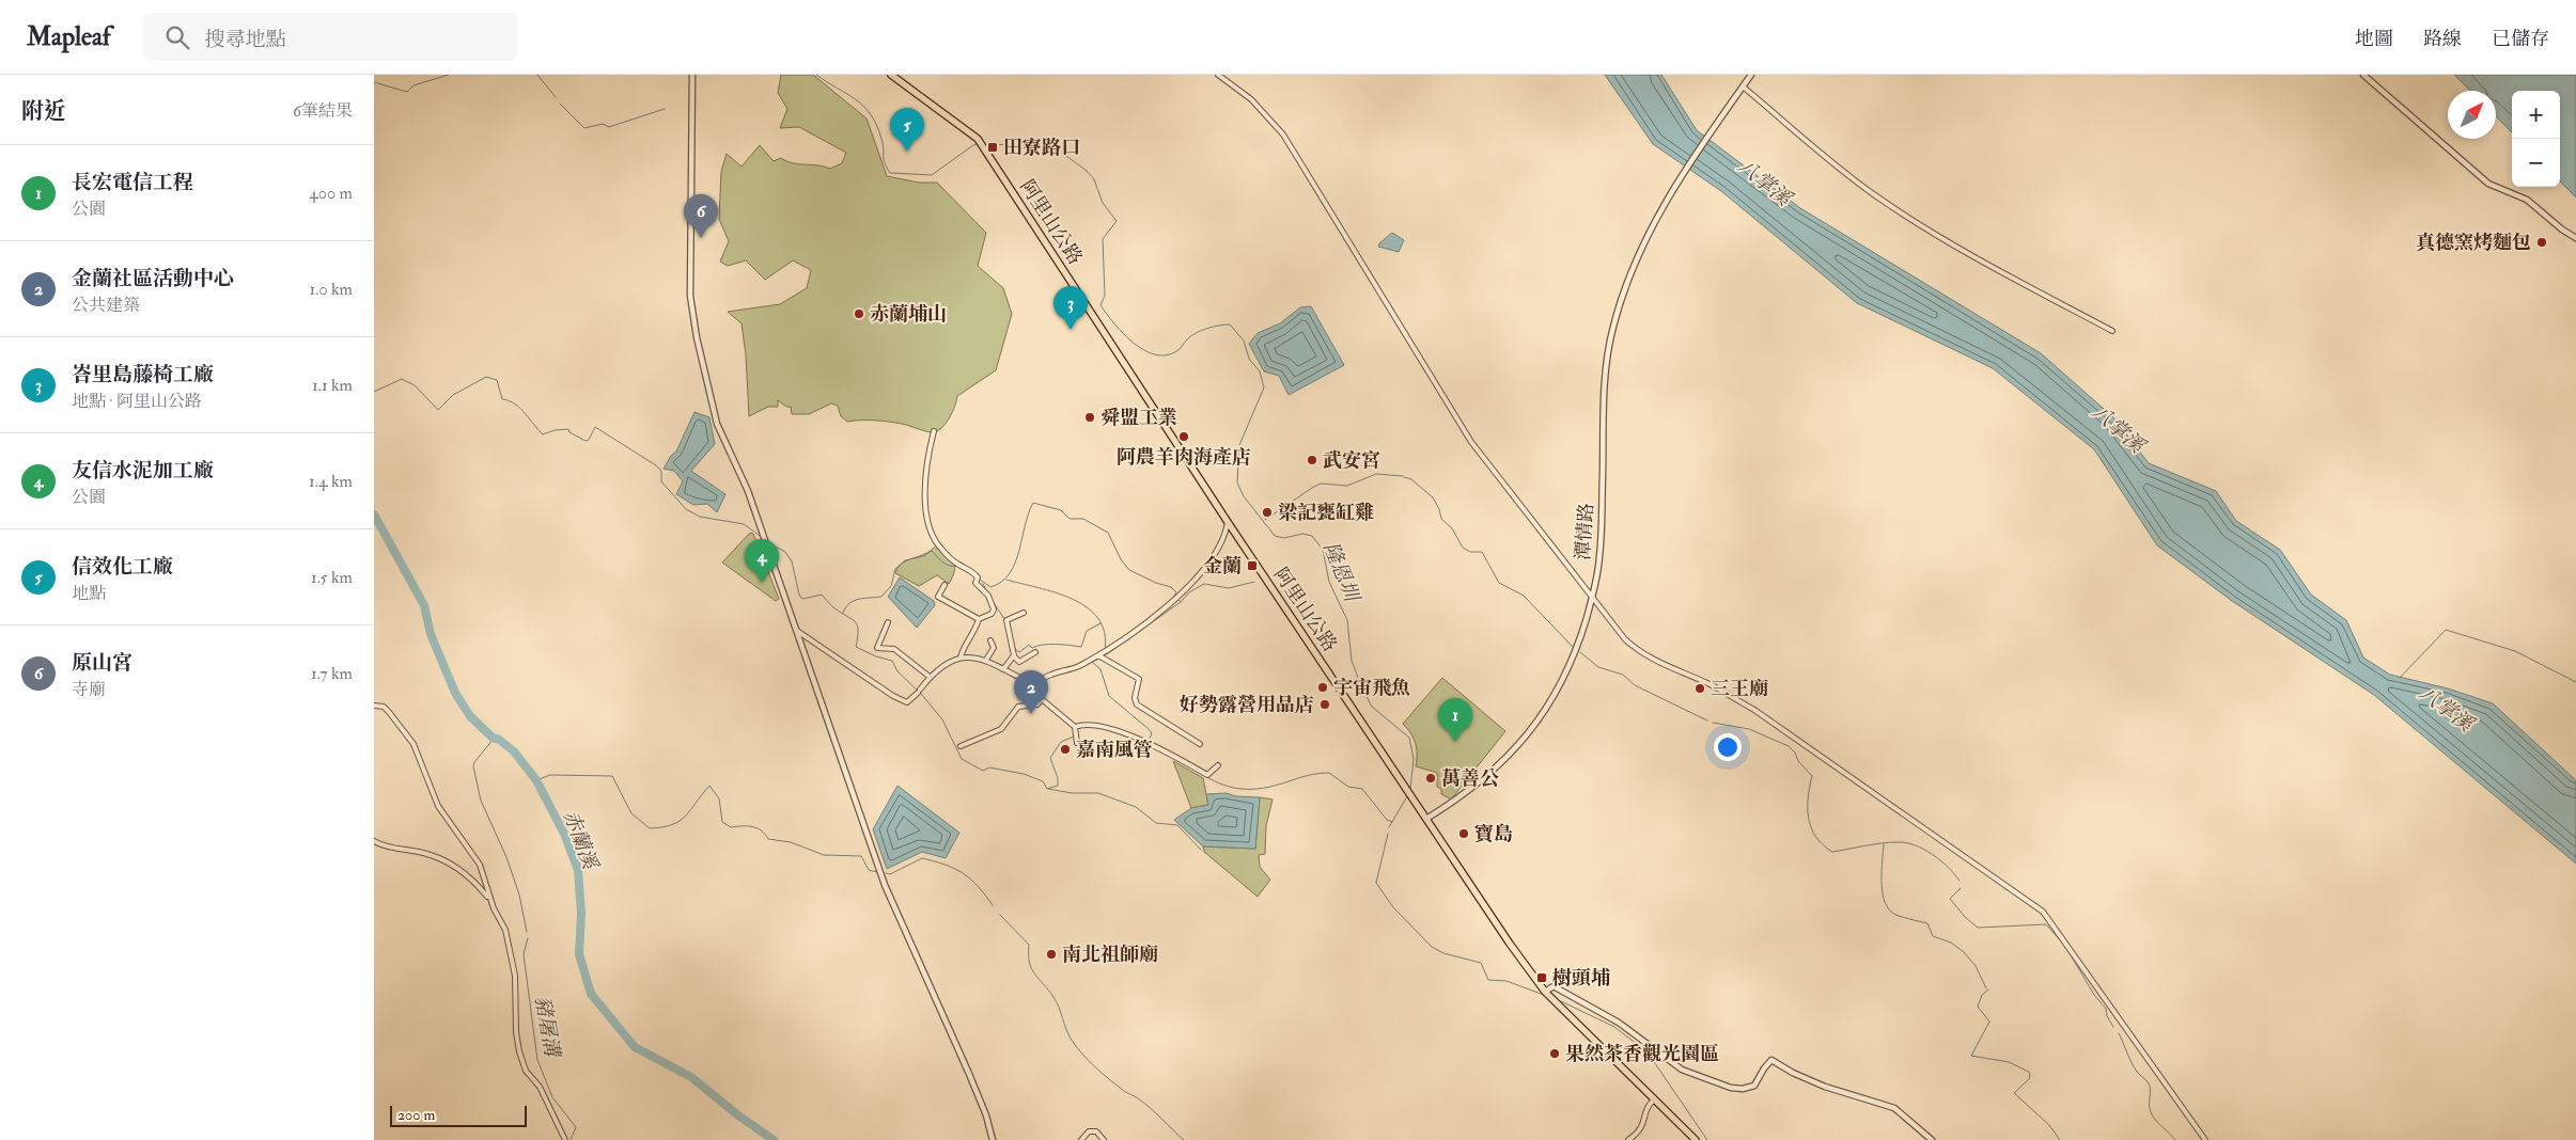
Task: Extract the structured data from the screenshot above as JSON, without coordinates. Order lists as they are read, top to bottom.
{
  "streets": {
    "main road": ["阿里山公路"],
    "street": ["潭情路"]
  },
  "crossings": [
    ["阿里山公路", "潭情路"]
  ],
  "water": [
    "八掌溪",
    "隆恩圳",
    "赤蘭溪",
    "豬屠溝"
  ],
  "places": {
    "transit": ["田寮路口", "金蘭", "樹頭埔"],
    "other": [
      "真德窯烤麵包",
      "赤蘭埔山",
      "舜盟工業",
      "阿農羊肉海產店",
      "武安宮",
      "梁記甕缸雞",
      "宇宙飛魚",
      "三王廟",
      "好勢露營用品店",
      "嘉南風管",
      "萬善公",
      "寶島",
      "南北祖師廟",
      "果然茶香觀光園區"
    ]
  },
  "scale_bar": "200 m",
  "north": "top right",
  "page": {
    "header": "Mapleaf",
    "search": "搜尋地點",
    "nav": ["地圖", "路線", "已儲存"],
    "heading": ["附近", "6筆結果"],
    "map_buttons": ["+", "−"],
    "pins": [
      "5",
      "6",
      "3",
      "4",
      "2",
      "1"
    ],
    "list": [
      {
        "mark": "1",
        "name": "長宏電信工程",
        "note": "公園",
        "value": "400 m"
      },
      {
        "mark": "2",
        "name": "金蘭社區活動中心",
        "note": "公共建築",
        "value": "1.0 km"
      },
      {
        "mark": "3",
        "name": "峇里島藤椅工廠",
        "note": "地點 · 阿里山公路",
        "value": "1.1 km"
      },
      {
        "mark": "4",
        "name": "友信水泥加工廠",
        "note": "公園",
        "value": "1.4 km"
      },
      {
        "mark": "5",
        "name": "信效化工廠",
        "note": "地點",
        "value": "1.5 km"
      },
      {
        "mark": "6",
        "name": "原山宮",
        "note": "寺廟",
        "value": "1.7 km"
      }
    ],
    "scale": "200 m"
  }
}
